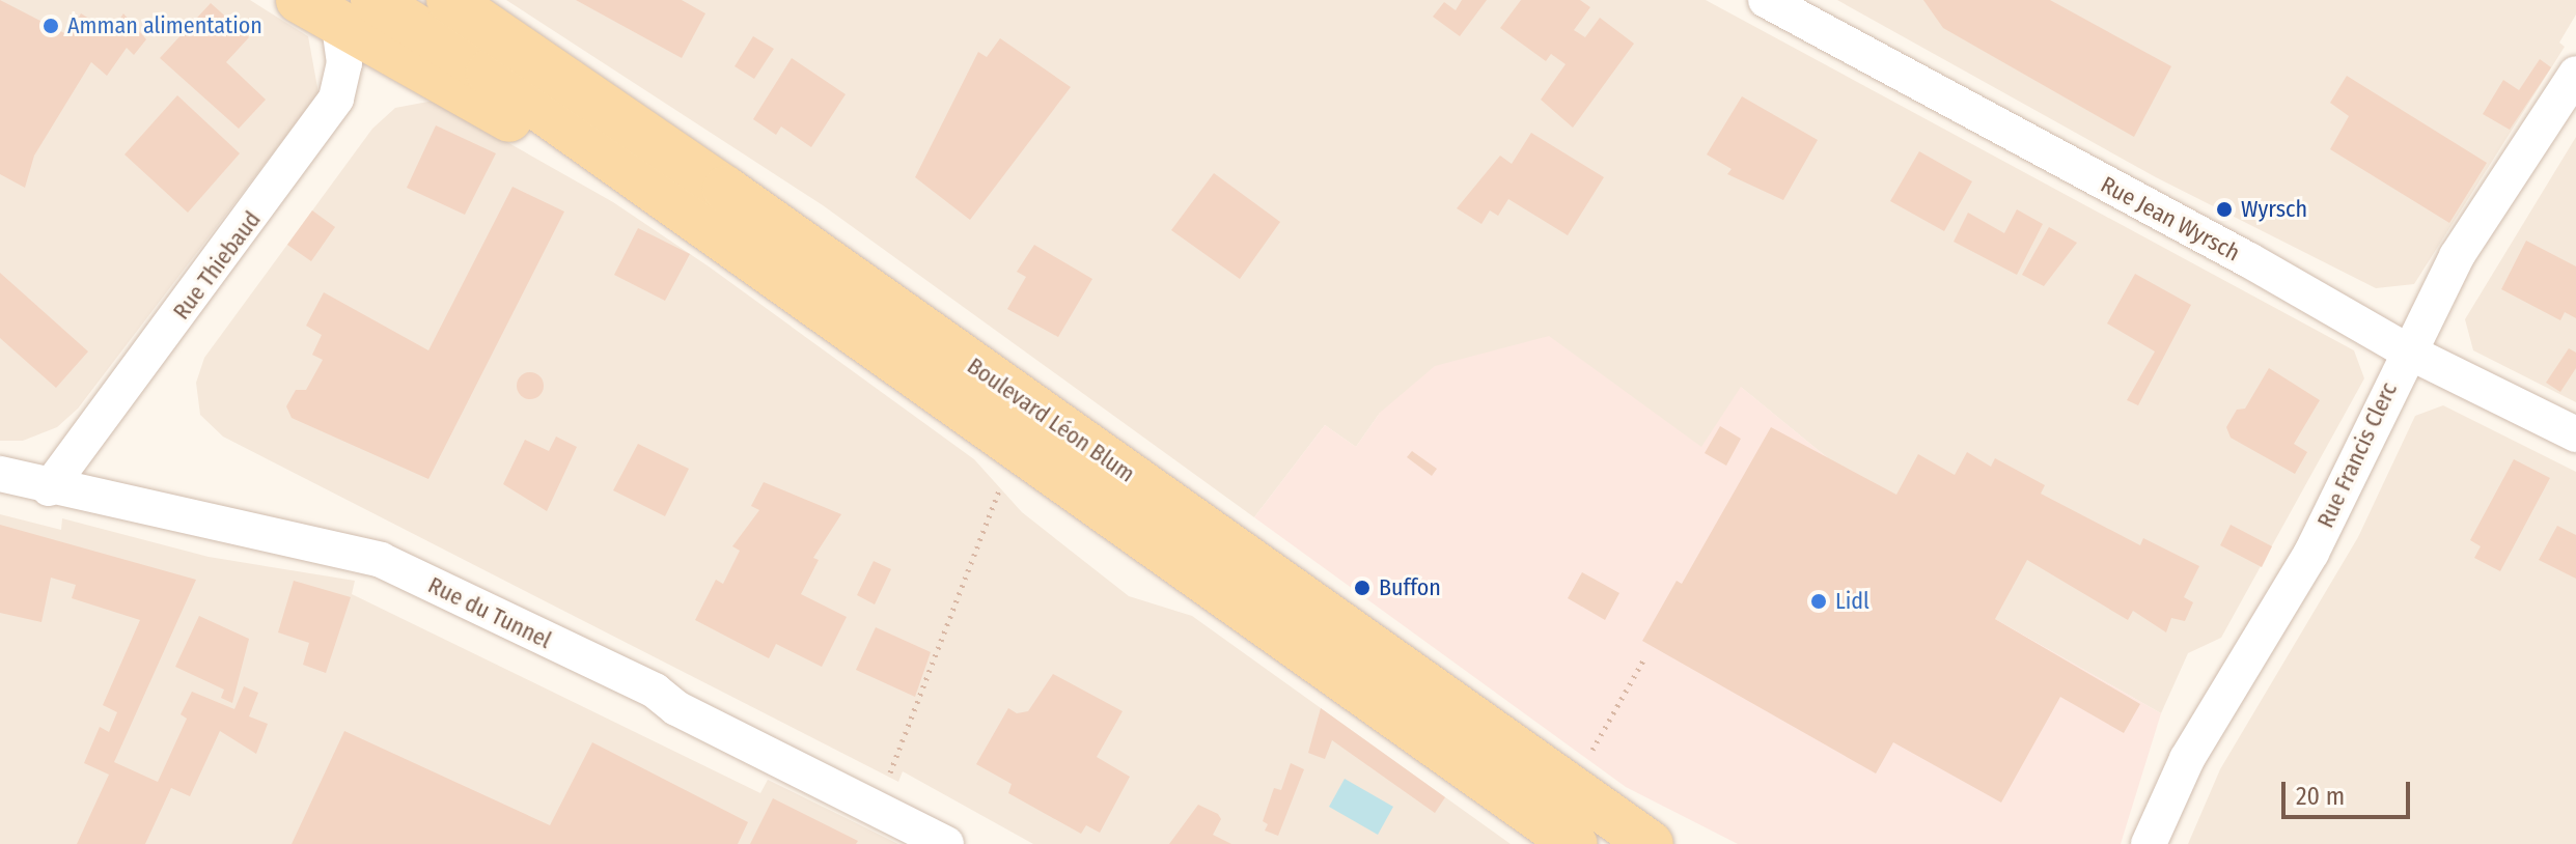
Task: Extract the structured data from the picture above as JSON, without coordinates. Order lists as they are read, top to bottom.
{
  "streets": {
    "main road": ["Boulevard Léon Blum"],
    "street": [
      "Rue Jean Wyrsch",
      "Rue Thiebaud",
      "Rue Francis Clerc",
      "Rue du Tunnel"
    ]
  },
  "crossings": [
    ["Rue Jean Wyrsch", "Rue Francis Clerc"],
    ["Rue Thiebaud", "Rue du Tunnel"]
  ],
  "places": [
    "Amman alimentation",
    "Wyrsch",
    "Buffon",
    "Lidl"
  ],
  "scale_bar": "20 m"
}
